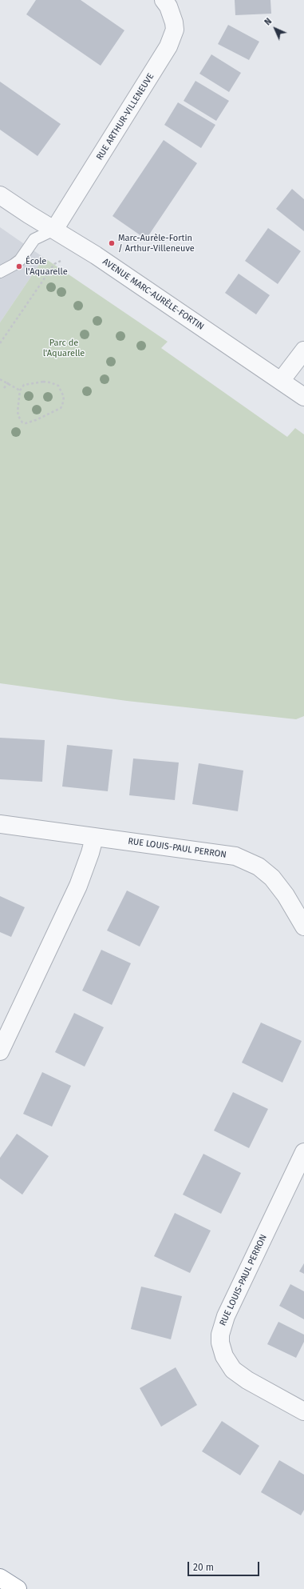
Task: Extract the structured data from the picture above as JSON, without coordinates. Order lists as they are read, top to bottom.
{
  "streets": {
    "street": ["RUE ARTHUR-VILLENEUVE", "AVENUE MARC-AURÈLE-FORTIN", "RUE LOUIS-PAUL PERRON"]
  },
  "crossings": [
    ["RUE ARTHUR-VILLENEUVE", "AVENUE MARC-AURÈLE-FORTIN"]
  ],
  "parks": ["Parc de l'Aquarelle"],
  "places": ["Marc-Aurèle-Fortin / Arthur-Villeneuve", "École l'Aquarelle"],
  "scale_bar": "20 m",
  "north": "top left"
}
